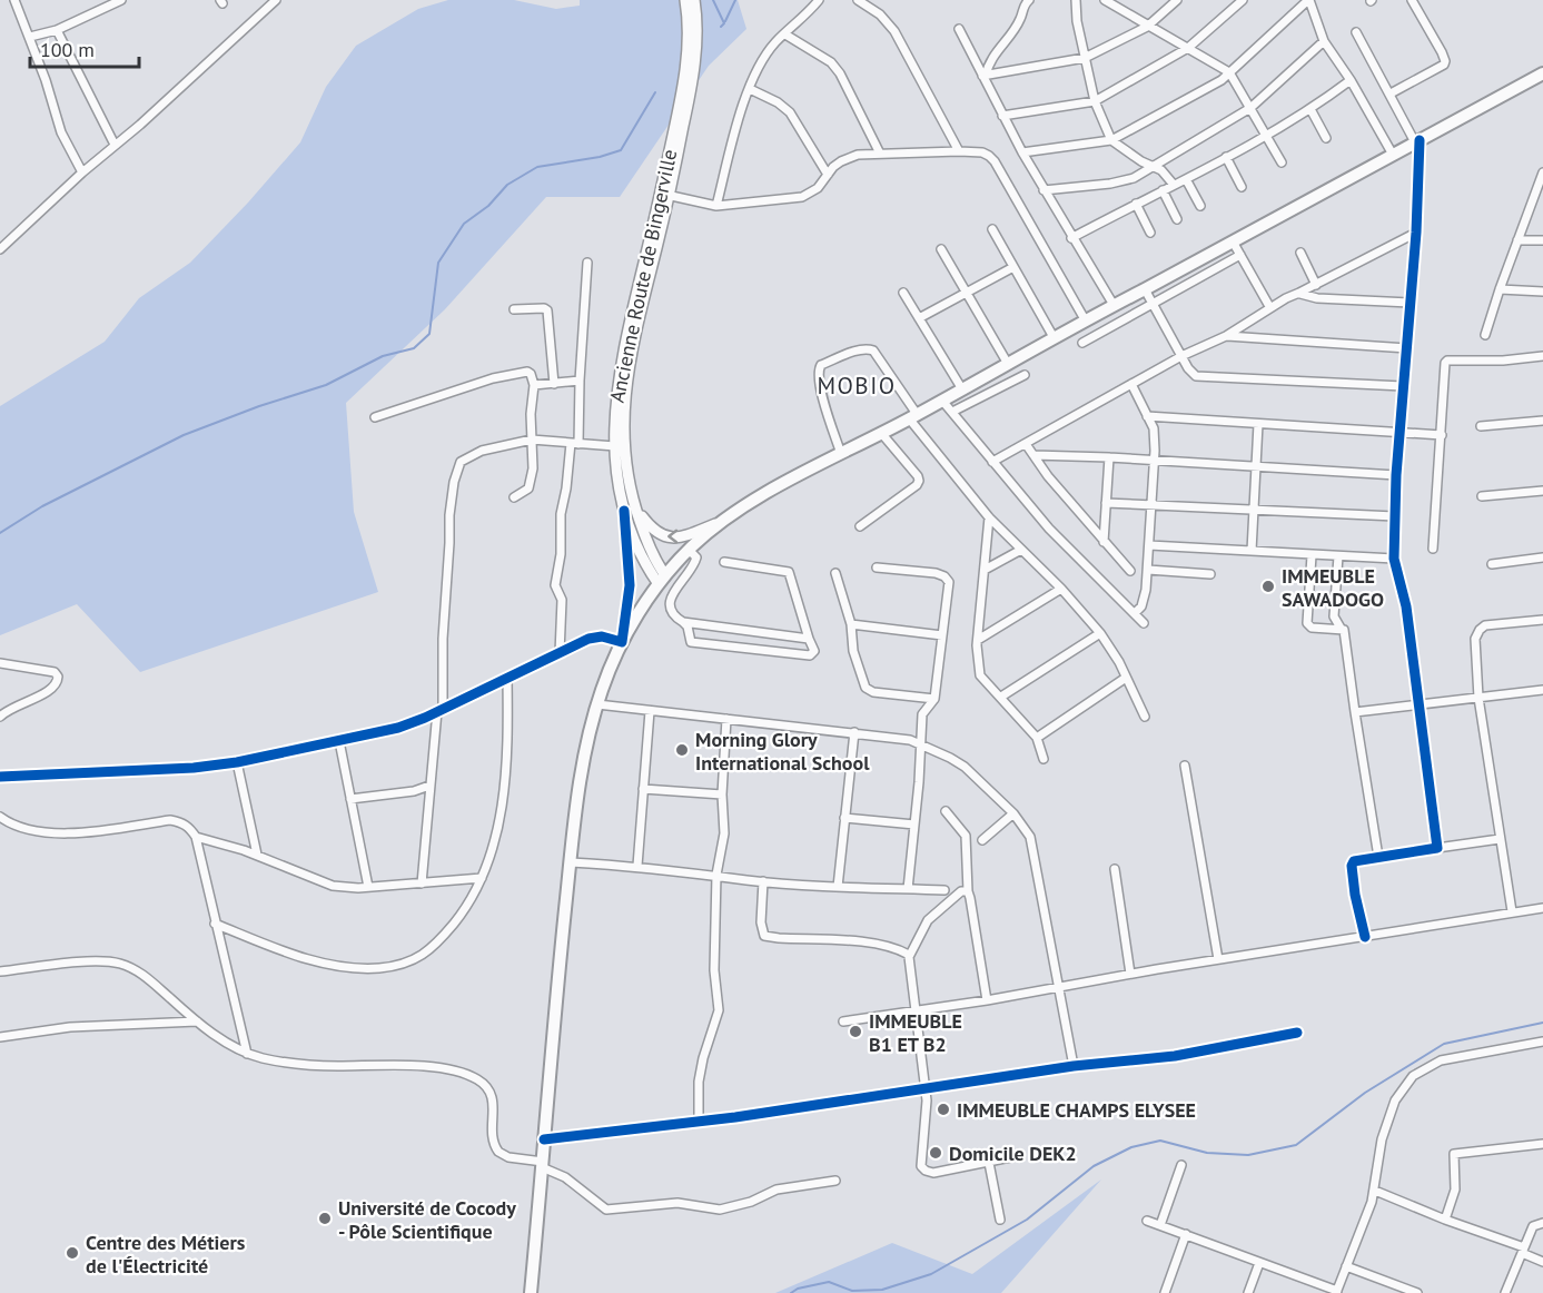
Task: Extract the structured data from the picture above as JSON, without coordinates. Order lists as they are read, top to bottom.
{
  "streets": {
    "street": ["Ancienne Route de Bingerville"]
  },
  "districts": ["MOBIO"],
  "places": [
    "IMMEUBLE SAWADOGO",
    "Morning Glory International School",
    "IMMEUBLE B1 ET B2",
    "IMMEUBLE CHAMPS ELYSEE",
    "Domicile DEK2",
    "Université de Cocody - Pôle Scientifique",
    "Centre des Métiers de l'Électricité"
  ],
  "scale_bar": "100 m"
}
